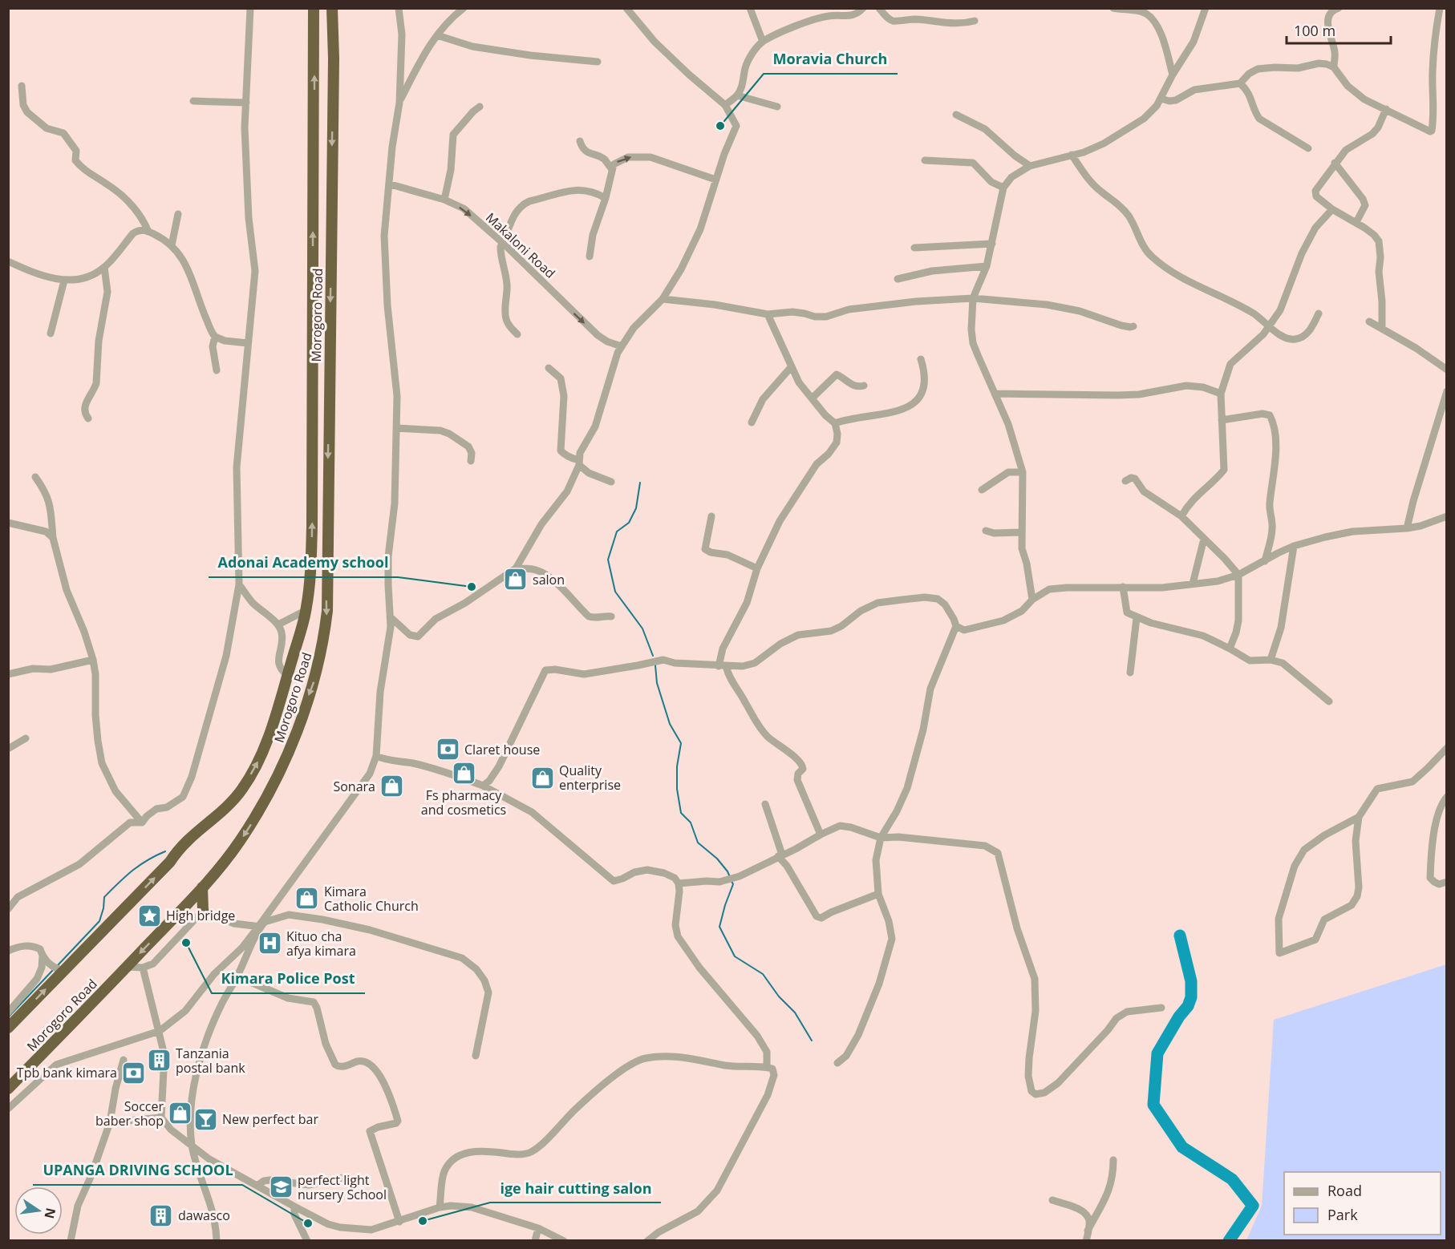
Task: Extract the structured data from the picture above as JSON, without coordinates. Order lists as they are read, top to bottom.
{
  "streets": {
    "highway": ["Morogoro Road"],
    "street": ["Makaloni Road"]
  },
  "one_way": ["Makaloni Road"],
  "places": {
    "other": [
      "Moravia Church",
      "Adonai Academy school",
      "Kimara Police Post",
      "ige hair cutting salon",
      "UPANGA DRIVING SCHOOL"
    ],
    "shop": [
      "salon",
      "Fs pharmacy and cosmetics",
      "Quality enterprise",
      "Sonara",
      "Kimara Catholic Church",
      "Soccer baber shop"
    ],
    "bank": ["Claret house", "Tpb bank kimara"],
    "place": ["High bridge"],
    "hospital": ["Kituo cha afya kimara"],
    "building": ["Tanzania postal bank", "dawasco"],
    "bar": ["New perfect bar"],
    "school or university": ["perfect light nursery School"]
  },
  "legend": ["Road", "Park"],
  "scale_bar": "100 m",
  "north": "right"
}
